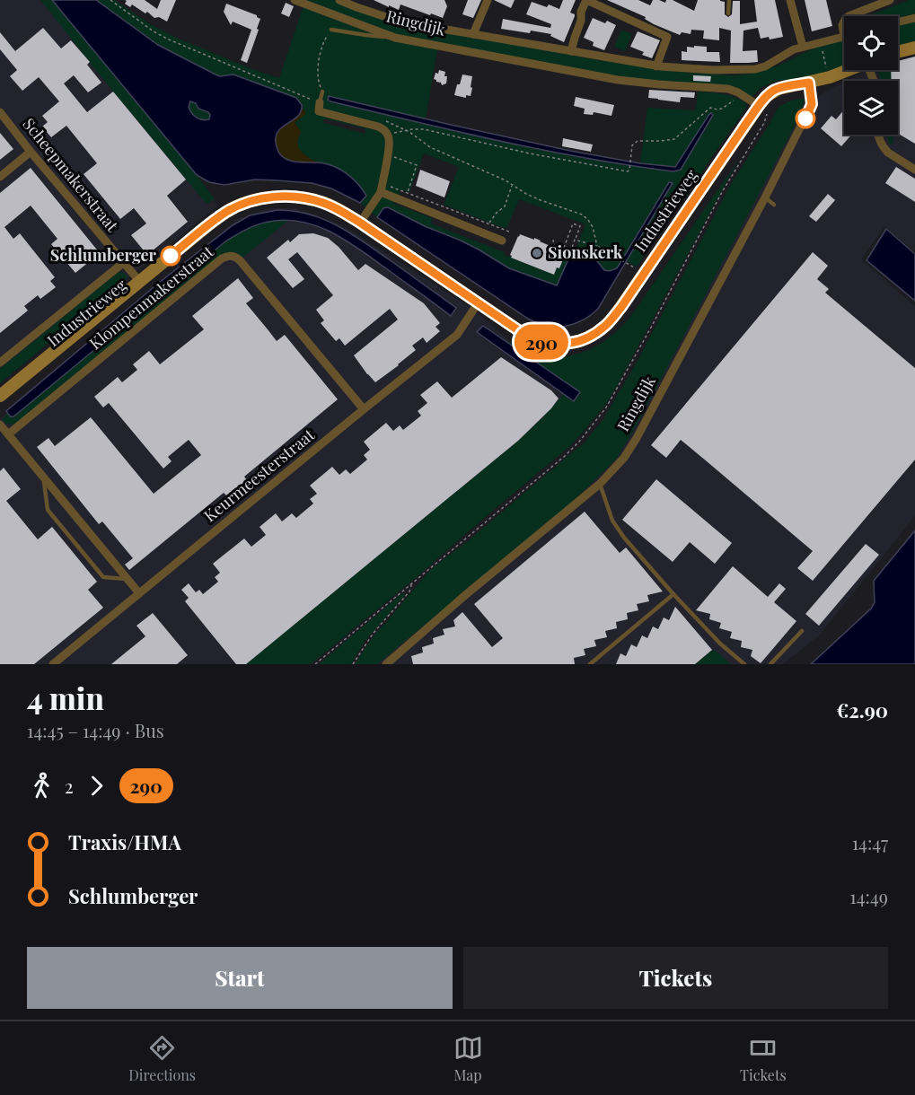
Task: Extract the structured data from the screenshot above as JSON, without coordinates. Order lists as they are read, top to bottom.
{
  "streets": {
    "street": [
      "Ringdijk",
      "Scheepmakerstraat",
      "Industrieweg",
      "Klompenmakerstraat",
      "Keurmeesterstraat"
    ]
  },
  "crossings": [
    ["Ringdijk", "Industrieweg"],
    ["Scheepmakerstraat", "Industrieweg"],
    ["Industrieweg", "Keurmeesterstraat"],
    ["Klompenmakerstraat", "Keurmeesterstraat"]
  ],
  "places": ["Sionskerk", "Schlumberger"],
  "lines": ["bus line 290"],
  "page": {
    "on_map": "290",
    "heading": ["4 min", "14:45 – 14:49 · Bus", "€2.90"],
    "legs": ["2", "290"],
    "list": [
      {
        "name": "Traxis/HMA",
        "value": "14:47"
      },
      {
        "name": "Schlumberger",
        "value": "14:49"
      }
    ],
    "buttons": ["Start", "Tickets"],
    "tabs": ["Directions", "Map", "Tickets"]
  }
}
